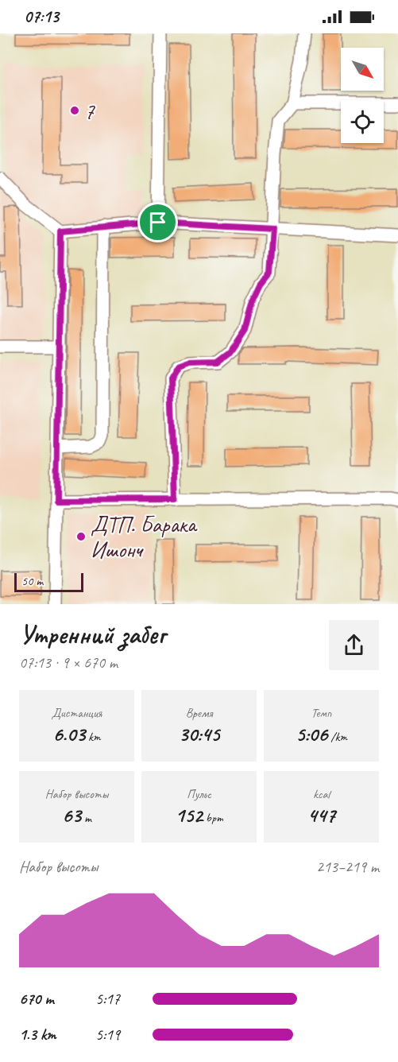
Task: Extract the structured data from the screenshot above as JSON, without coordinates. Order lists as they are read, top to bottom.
{
  "places": ["7", "ДТП. Барака Ишонч"],
  "scale_bar": "50 m",
  "north": "bottom right",
  "page": {
    "status": "07:13",
    "scale": "50 m",
    "heading": ["Утренний забег", "07:13 · 9 × 670 m"],
    "stats": [
      ["Дистанция", "6.03 km"],
      ["Время", "30:45"],
      ["Темп", "5:06 /km"],
      ["Набор высоты", "63 m"],
      ["Пульс", "152 bpm"],
      ["kcal", "447"]
    ],
    "chart": ["Набор высоты", "213–219 m"],
    "list": [
      {
        "name": "670 m",
        "note": "5:17"
      },
      {
        "name": "1.3 km",
        "note": "5:19"
      }
    ]
  }
}
